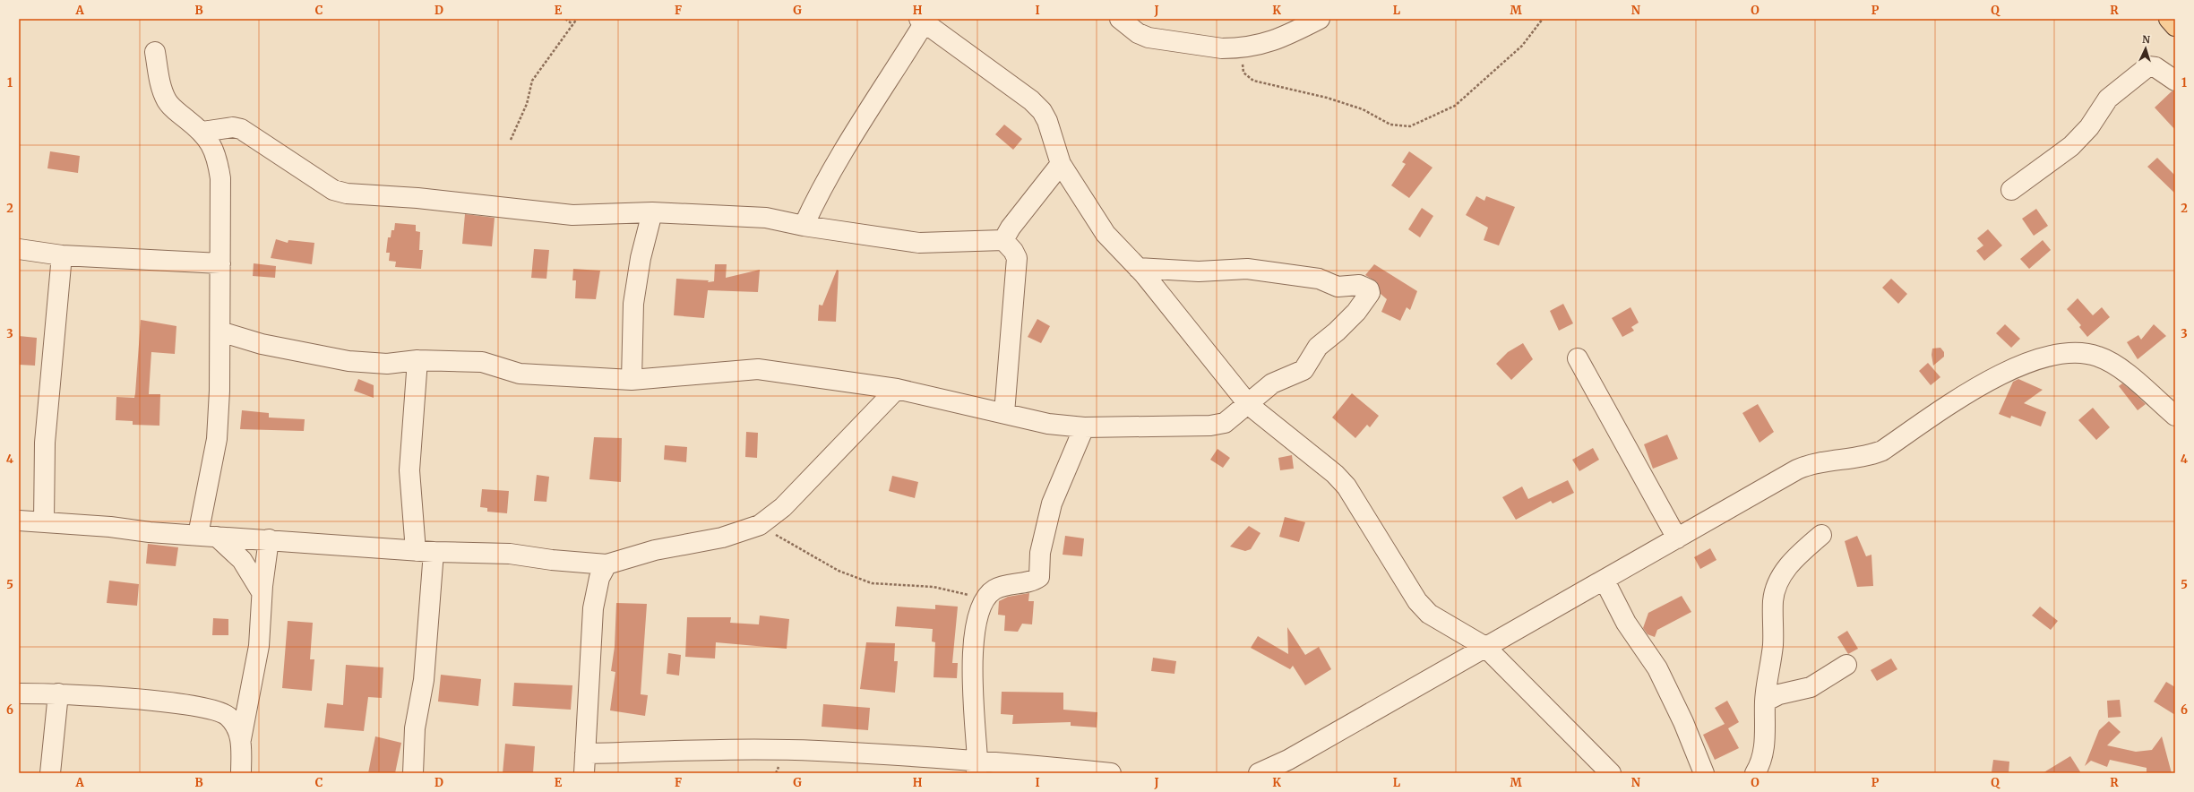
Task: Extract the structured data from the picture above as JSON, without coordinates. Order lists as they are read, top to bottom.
{
  "north": "top",
  "grid": {
    "columns": [
      "A",
      "B",
      "C",
      "D",
      "E",
      "F",
      "G",
      "H",
      "I",
      "J",
      "K",
      "L",
      "M",
      "N",
      "O",
      "P",
      "Q",
      "R"
    ],
    "rows": [
      "1",
      "2",
      "3",
      "4",
      "5",
      "6"
    ]
  }
}
